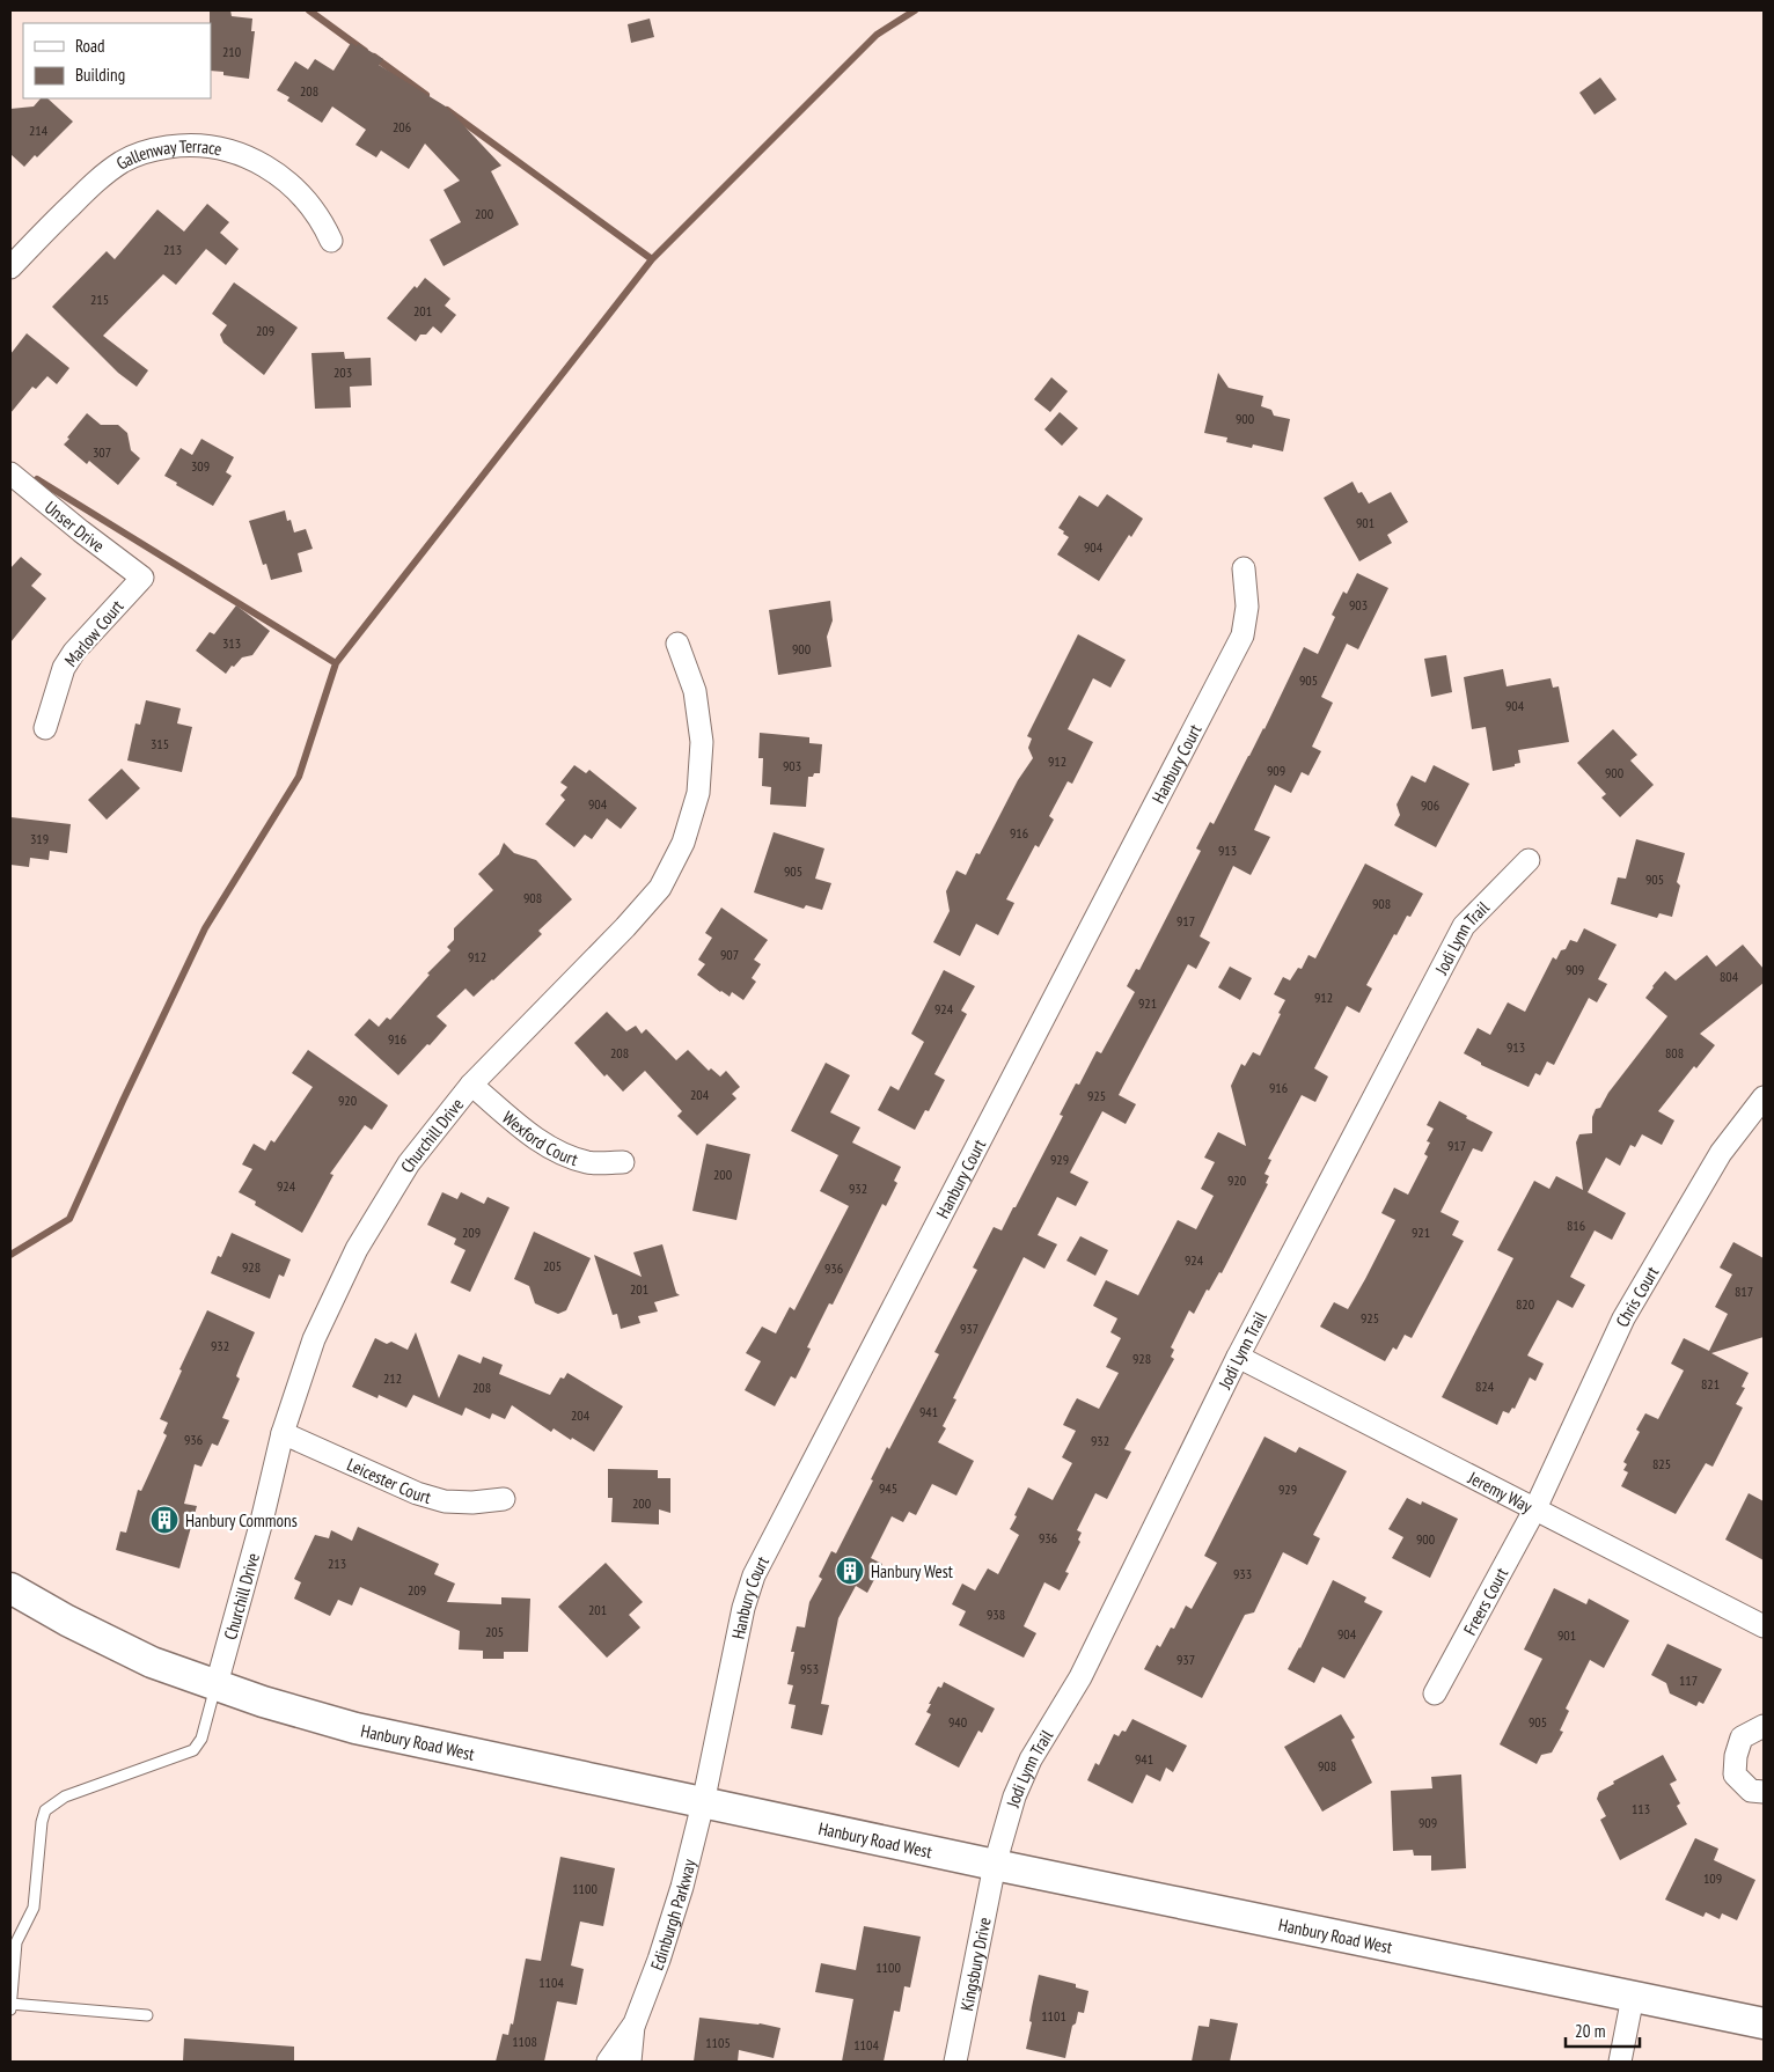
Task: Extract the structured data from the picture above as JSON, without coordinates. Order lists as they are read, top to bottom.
{
  "streets": {
    "main road": ["Hanbury Road West"],
    "street": [
      "Gallenway Terrace",
      "Unser Drive",
      "Marlow Court",
      "Hanbury Court",
      "Jodi Lynn Trail",
      "Wexford Court",
      "Churchill Drive",
      "Chris Court",
      "Leicester Court",
      "Jeremy Way",
      "Freers Court",
      "Edinburgh Parkway",
      "Kingsbury Drive"
    ]
  },
  "crossings": [
    ["Unser Drive", "Marlow Court"],
    ["Hanbury Court", "Hanbury Road West"],
    ["Hanbury Court", "Edinburgh Parkway"],
    ["Jodi Lynn Trail", "Jeremy Way"],
    ["Jodi Lynn Trail", "Hanbury Road West"],
    ["Jodi Lynn Trail", "Kingsbury Drive"],
    ["Wexford Court", "Churchill Drive"],
    ["Churchill Drive", "Leicester Court"],
    ["Churchill Drive", "Hanbury Road West"],
    ["Chris Court", "Jeremy Way"],
    ["Chris Court", "Freers Court"],
    ["Jeremy Way", "Freers Court"],
    ["Hanbury Road West", "Edinburgh Parkway"],
    ["Hanbury Road West", "Kingsbury Drive"]
  ],
  "places": {
    "building": ["Hanbury Commons", "Hanbury West"]
  },
  "house_numbers": [
    "210",
    "208",
    "206",
    "214",
    "200",
    "213",
    "215",
    "201",
    "209",
    "203",
    "900",
    "307",
    "309",
    "901",
    "904",
    "903",
    "313",
    "900",
    "905",
    "904",
    "315",
    "912",
    "903",
    "909",
    "900",
    "904",
    "906",
    "916",
    "319",
    "913",
    "905",
    "905",
    "908",
    "908",
    "917",
    "907",
    "912",
    "909",
    "804",
    "912",
    "921",
    "924",
    "916",
    "913",
    "208",
    "808",
    "916",
    "204",
    "925",
    "920",
    "917",
    "929",
    "200",
    "920",
    "924",
    "932",
    "816",
    "209",
    "921",
    "924",
    "205",
    "928",
    "936",
    "201",
    "817",
    "820",
    "925",
    "937",
    "932",
    "928",
    "212",
    "821",
    "824",
    "208",
    "941",
    "204",
    "936",
    "932",
    "825",
    "945",
    "929",
    "200",
    "936",
    "900",
    "213",
    "933",
    "209",
    "201",
    "938",
    "205",
    "904",
    "901",
    "937",
    "953",
    "117",
    "940",
    "905",
    "941",
    "908",
    "113",
    "909",
    "109",
    "1100",
    "1100",
    "1104",
    "1101",
    "1108",
    "1105",
    "1104"
  ],
  "legend": ["Road", "Building"],
  "scale_bar": "20 m"
}
